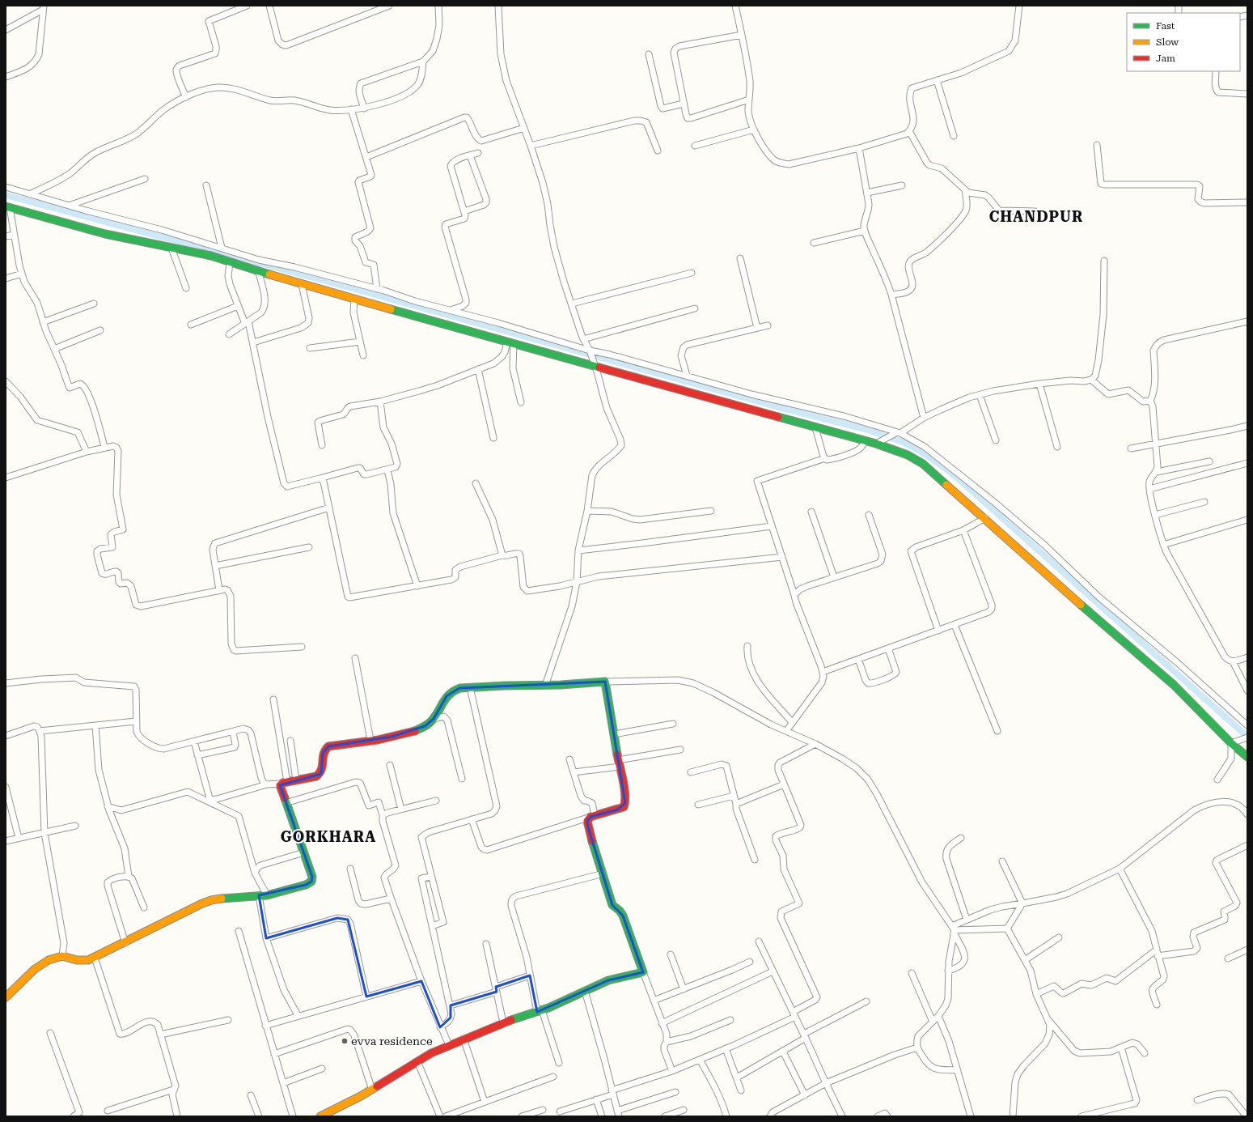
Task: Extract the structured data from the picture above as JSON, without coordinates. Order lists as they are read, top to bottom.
{
  "districts": ["CHANDPUR", "GORKHARA"],
  "places": ["evva residence"],
  "legend": ["Fast", "Slow", "Jam"]
}
